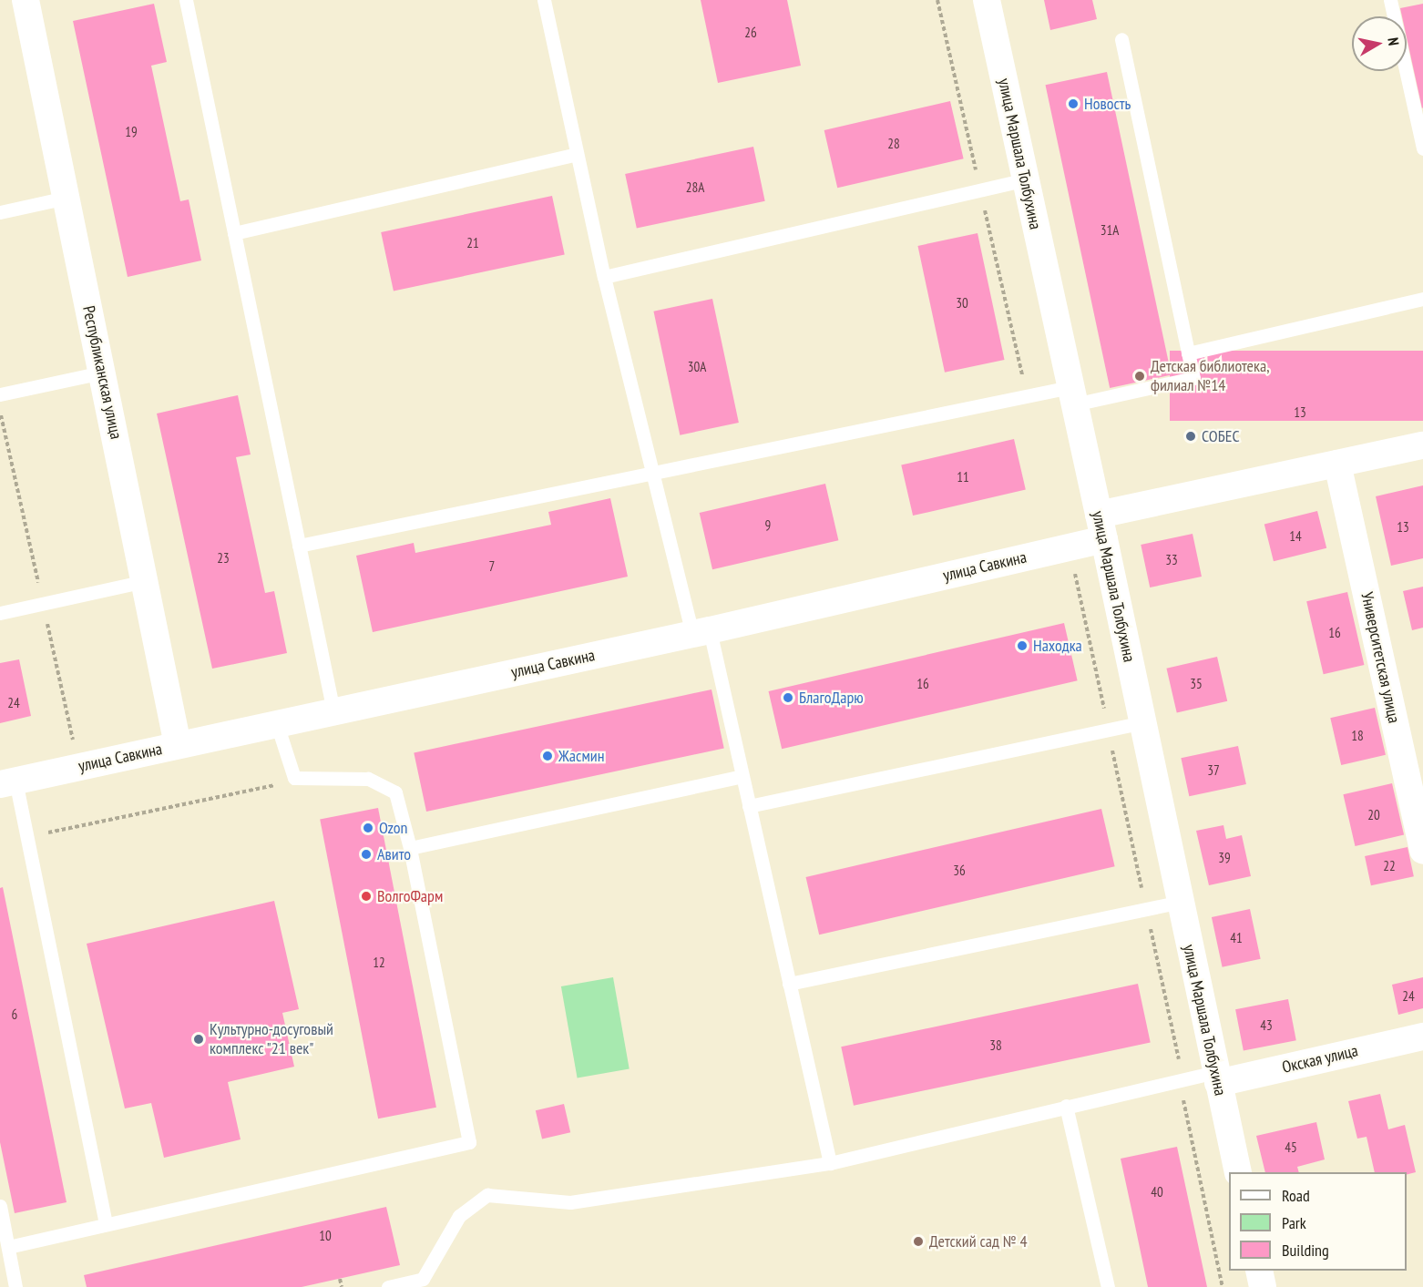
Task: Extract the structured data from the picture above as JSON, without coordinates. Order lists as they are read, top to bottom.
{
  "streets": {
    "street": [
      "улица Маршала Толбухина",
      "Республиканская улица",
      "улица Савкина",
      "Университетская улица",
      "Окская улица"
    ]
  },
  "crossings": [
    ["улица Маршала Толбухина", "улица Савкина"],
    ["улица Маршала Толбухина", "Окская улица"],
    ["Республиканская улица", "улица Савкина"],
    ["улица Савкина", "Университетская улица"]
  ],
  "places": [
    "Новость",
    "Детская библиотека, филиал №14",
    "СОБЕС",
    "Находка",
    "БлагоДарю",
    "Жасмин",
    "Ozon",
    "Авито",
    "ВолгоФарм",
    "Культурно-досуговый комплекс \"21 век\"",
    "Детский сад № 4"
  ],
  "house_numbers": [
    "26",
    "19",
    "28",
    "28А",
    "31А",
    "21",
    "30",
    "30А",
    "13",
    "11",
    "9",
    "13",
    "14",
    "23",
    "33",
    "7",
    "16",
    "16",
    "35",
    "24",
    "18",
    "37",
    "20",
    "39",
    "22",
    "36",
    "41",
    "12",
    "24",
    "6",
    "43",
    "38",
    "45",
    "40",
    "10"
  ],
  "legend": ["Road", "Park", "Building"],
  "north": "right"
}
